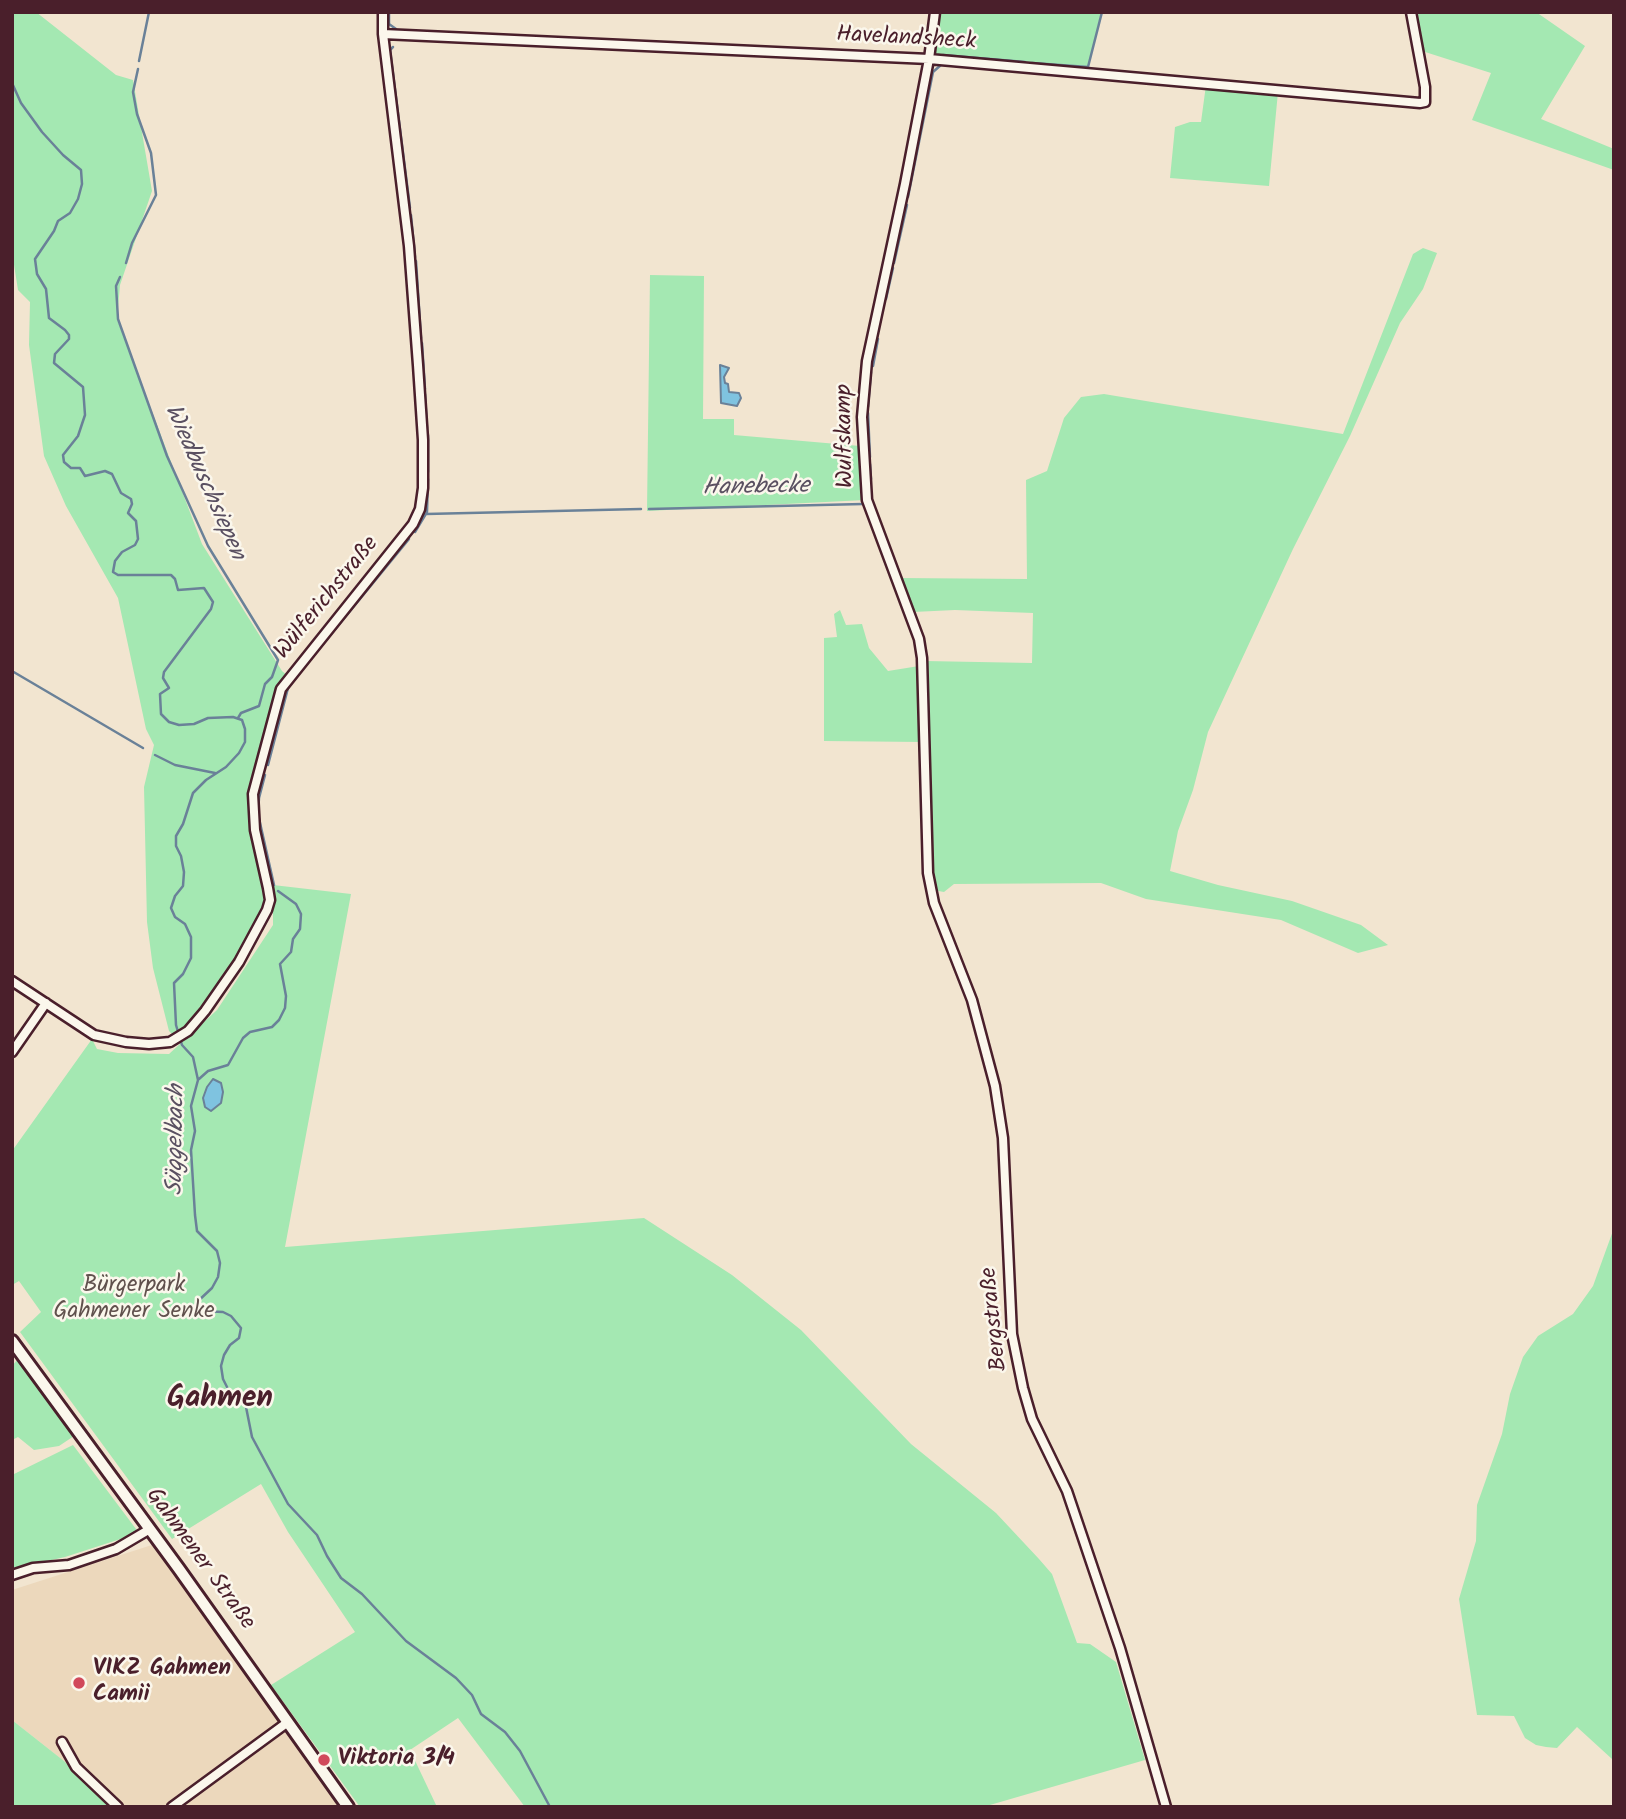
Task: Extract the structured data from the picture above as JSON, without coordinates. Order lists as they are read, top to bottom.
{
  "streets": {
    "main road": ["Gahmener Straße"],
    "street": [
      "Havelandsheck",
      "Wulfskamp",
      "Wülferichstraße",
      "Bergstraße"
    ]
  },
  "crossings": [
    ["Havelandsheck", "Wulfskamp"],
    ["Havelandsheck", "Wülferichstraße"],
    ["Wulfskamp", "Bergstraße"]
  ],
  "districts": ["Gahmen"],
  "water": ["Wiedbuschsiepen", "Hanebecke", "Süggelbach"],
  "parks": ["Bürgerpark Gahmener Senke"],
  "places": ["VIKZ Gahmen Camii", "Viktoria 3/4"]
}
